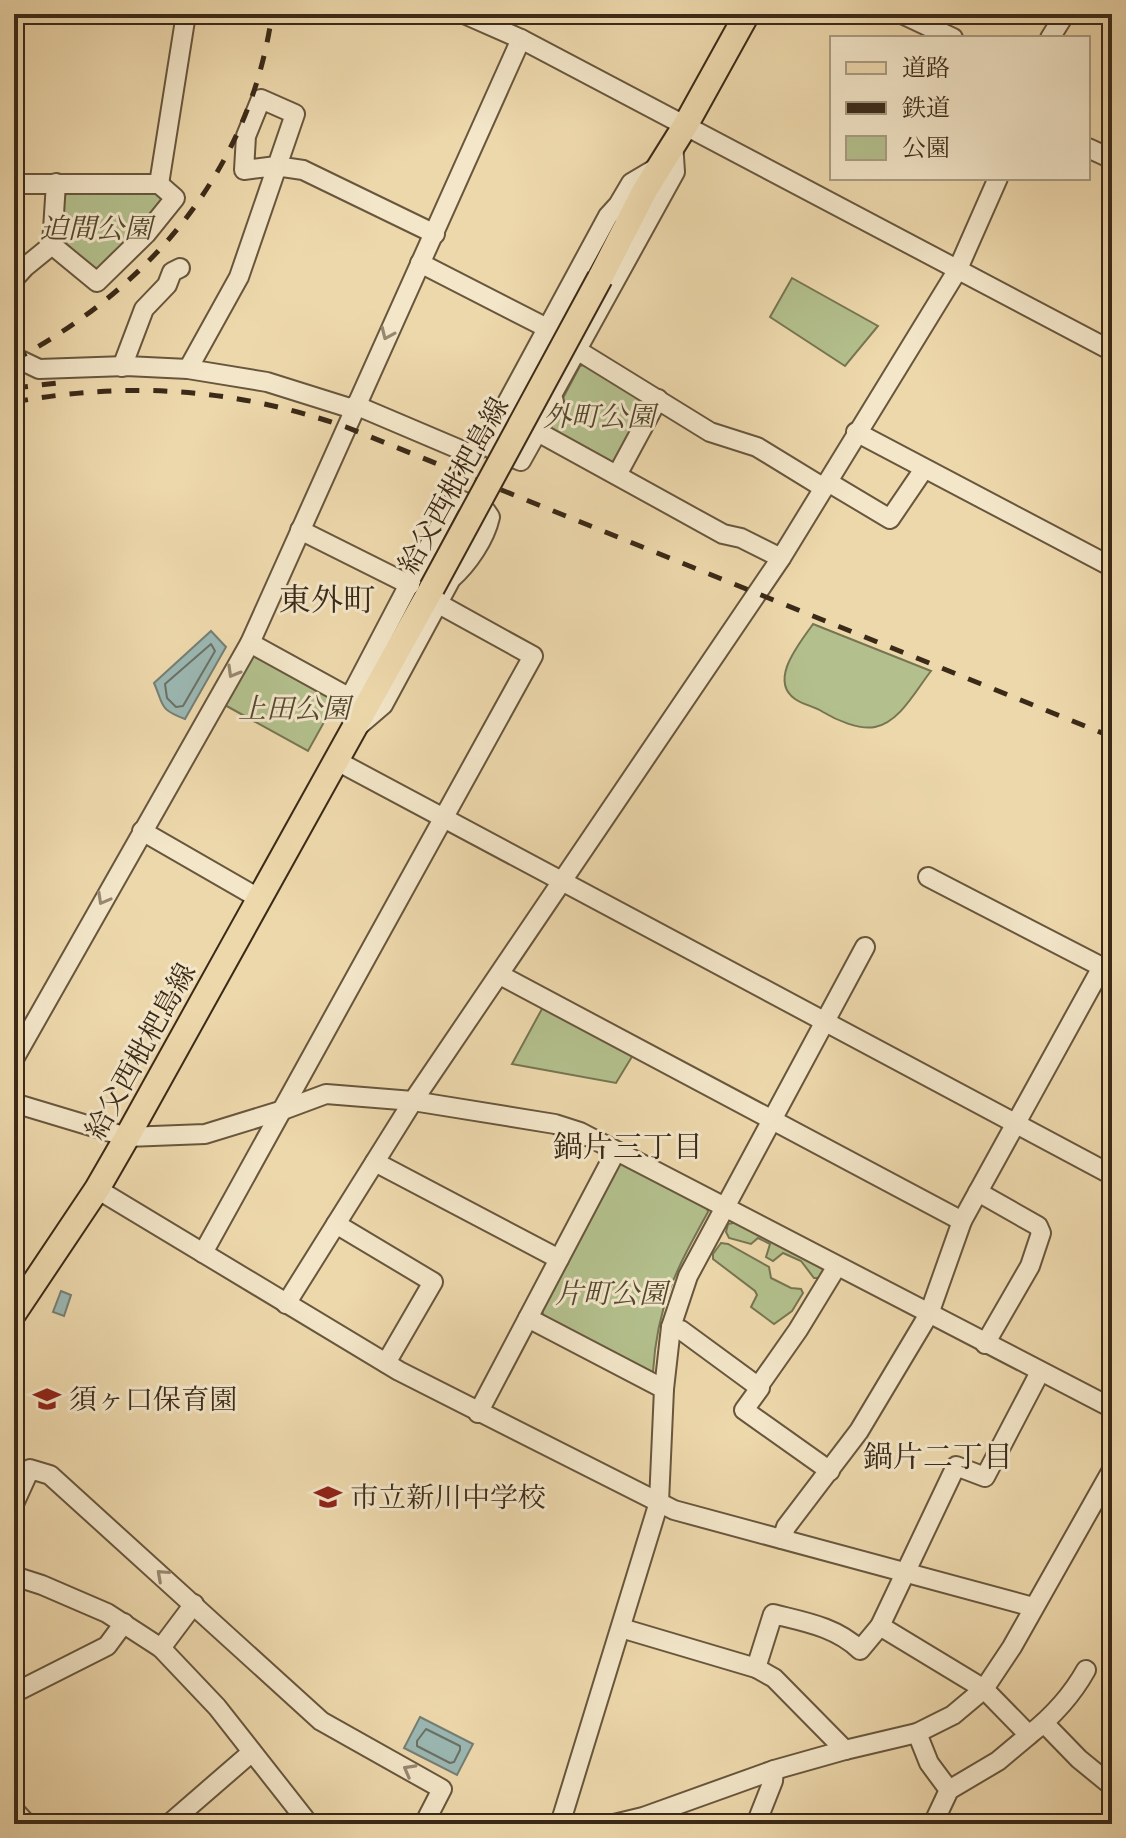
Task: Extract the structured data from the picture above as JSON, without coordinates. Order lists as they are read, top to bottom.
{
  "streets": {
    "main road": ["給父西枇杷島線"]
  },
  "districts": ["東外町", "鍋片三丁目", "鍋片二丁目"],
  "parks": [
    "迫間公園",
    "外町公園",
    "上田公園",
    "片町公園"
  ],
  "places": {
    "school or university": ["須ヶ口保育園", "市立新川中学校"]
  },
  "legend": ["道路", "鉄道", "公園"]
}
